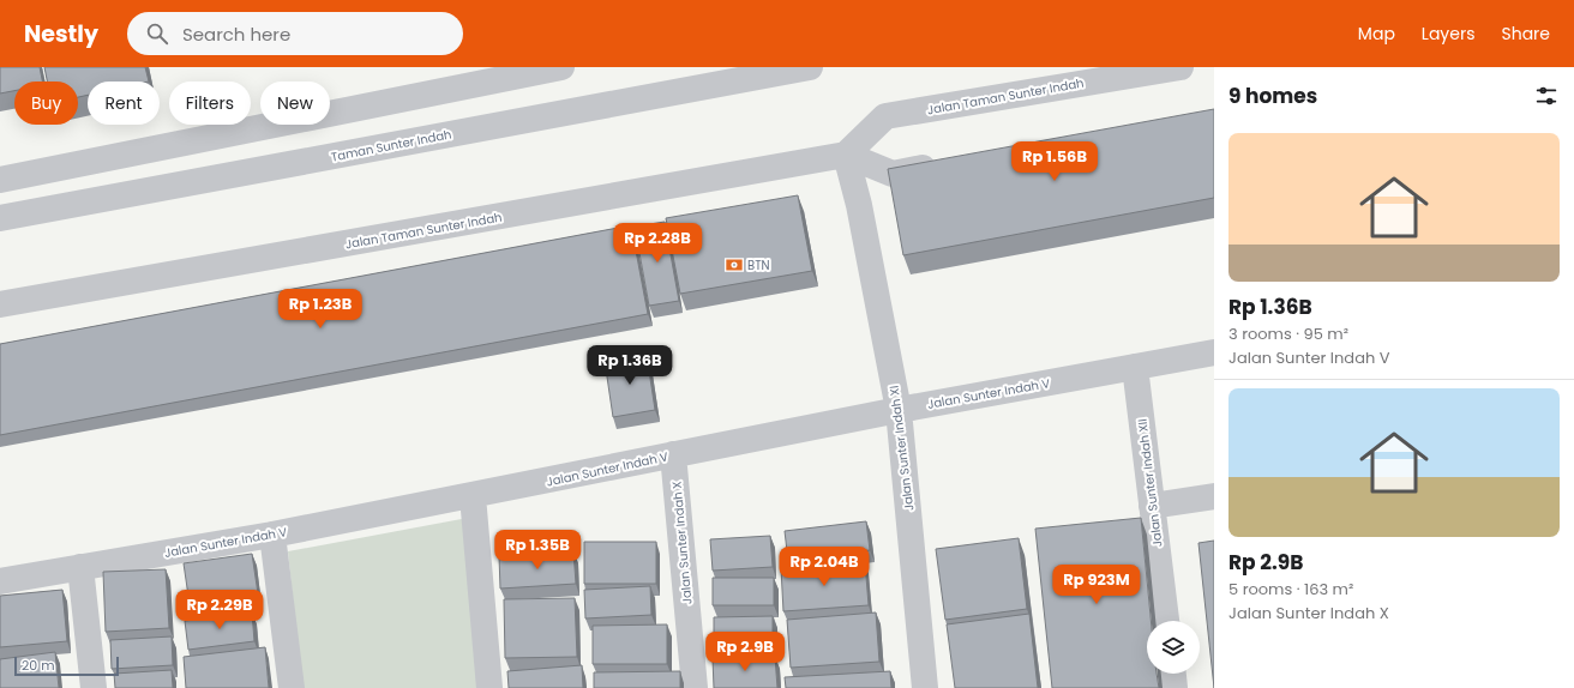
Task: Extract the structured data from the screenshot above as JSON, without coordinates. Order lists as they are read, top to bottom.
{
  "streets": {
    "street": [
      "Jalan Taman Sunter Indah",
      "Taman Sunter Indah",
      "Jalan Sunter Indah V",
      "Jalan Sunter Indah XI",
      "Jalan Sunter Indah XII",
      "Jalan Sunter Indah X"
    ]
  },
  "crossings": [
    ["Jalan Taman Sunter Indah", "Jalan Sunter Indah XI"],
    ["Jalan Sunter Indah V", "Jalan Sunter Indah XI"],
    ["Jalan Sunter Indah V", "Jalan Sunter Indah XII"],
    ["Jalan Sunter Indah V", "Jalan Sunter Indah X"]
  ],
  "places": {
    "bank": ["BTN"]
  },
  "scale_bar": "20 m",
  "page": {
    "header": "Nestly",
    "search": "Search here",
    "nav": ["Map", "Layers", "Share"],
    "heading": "9 homes",
    "chip": [
      "Buy",
      "Rent",
      "Filters",
      "New"
    ],
    "list": [
      {
        "name": "Rp 1.36B",
        "note": "3 rooms · 95 m² · Jalan Sunter Indah V"
      },
      {
        "name": "Rp 2.9B",
        "note": "5 rooms · 163 m² · Jalan Sunter Indah X"
      }
    ],
    "price": [
      "Rp 1.56B",
      "Rp 2.28B",
      "Rp 1.23B",
      "Rp 1.36B",
      "Rp 1.35B",
      "Rp 2.04B",
      "Rp 923M",
      "Rp 2.29B",
      "Rp 2.9B"
    ],
    "scale": "20 m"
  }
}
